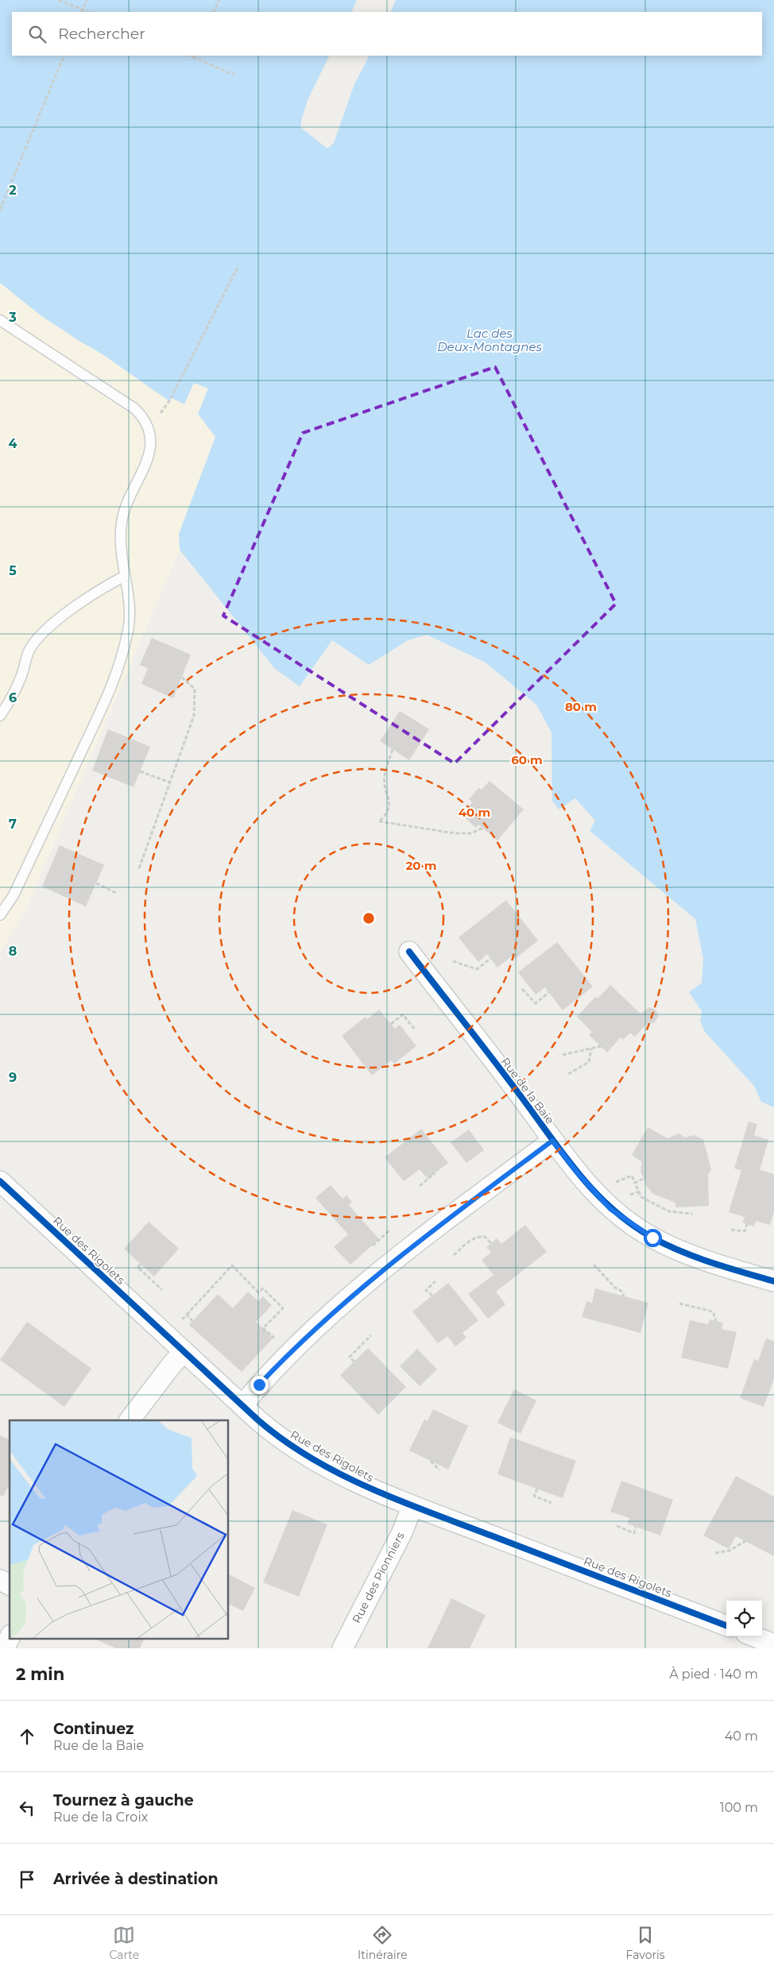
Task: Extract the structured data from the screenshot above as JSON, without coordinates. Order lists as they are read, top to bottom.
{
  "streets": {
    "street": ["Rue de la Baie", "Rue des Rigolets", "Rue des Pionniers"]
  },
  "crossings": [
    ["Rue des Rigolets", "Rue des Pionniers"]
  ],
  "water": ["Lac des Deux-Montagnes"],
  "page": {
    "search": "Rechercher",
    "heading": ["2 min", "À pied · 140 m"],
    "list": [
      ["Continuez", "Rue de la Baie", "40 m"],
      ["Tournez à gauche", "Rue de la Croix", "100 m"],
      "Arrivée à destination"
    ],
    "nav": ["Carte", "Itinéraire", "Favoris"]
  },
  "grid": {
    "rows": [
      "2",
      "3",
      "4",
      "5",
      "6",
      "7",
      "8",
      "9"
    ]
  },
  "rings": [
    "80 m",
    "60 m",
    "40 m",
    "20 m"
  ]
}
